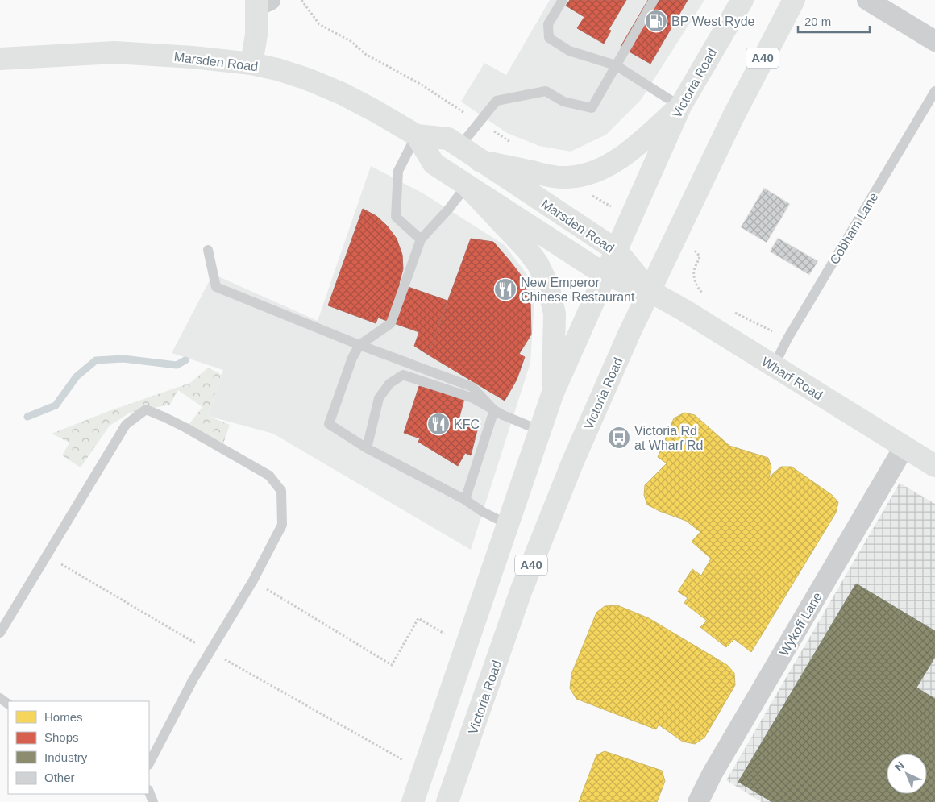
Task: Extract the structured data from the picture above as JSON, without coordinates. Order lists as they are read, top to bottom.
{
  "streets": {
    "main road": [
      "A40",
      "Marsden Road",
      "Victoria Road",
      "Wharf Road"
    ],
    "street": ["Wykoff Lane"],
    "lane": ["Cobham Lane"]
  },
  "crossings": [
    ["Marsden Road", "Victoria Road"],
    ["Marsden Road", "Wharf Road"],
    ["Victoria Road", "Wharf Road"],
    ["Cobham Lane", "Wharf Road"],
    ["Wharf Road", "Wykoff Lane"]
  ],
  "places": {
    "fuel station": ["BP West Ryde"],
    "restaurant": ["New Emperor Chinese Restaurant", "KFC"],
    "bus stop": ["Victoria Rd at Wharf Rd"]
  },
  "legend": [
    "Homes",
    "Shops",
    "Industry",
    "Other"
  ],
  "scale_bar": "20 m",
  "north": "top left"
}
